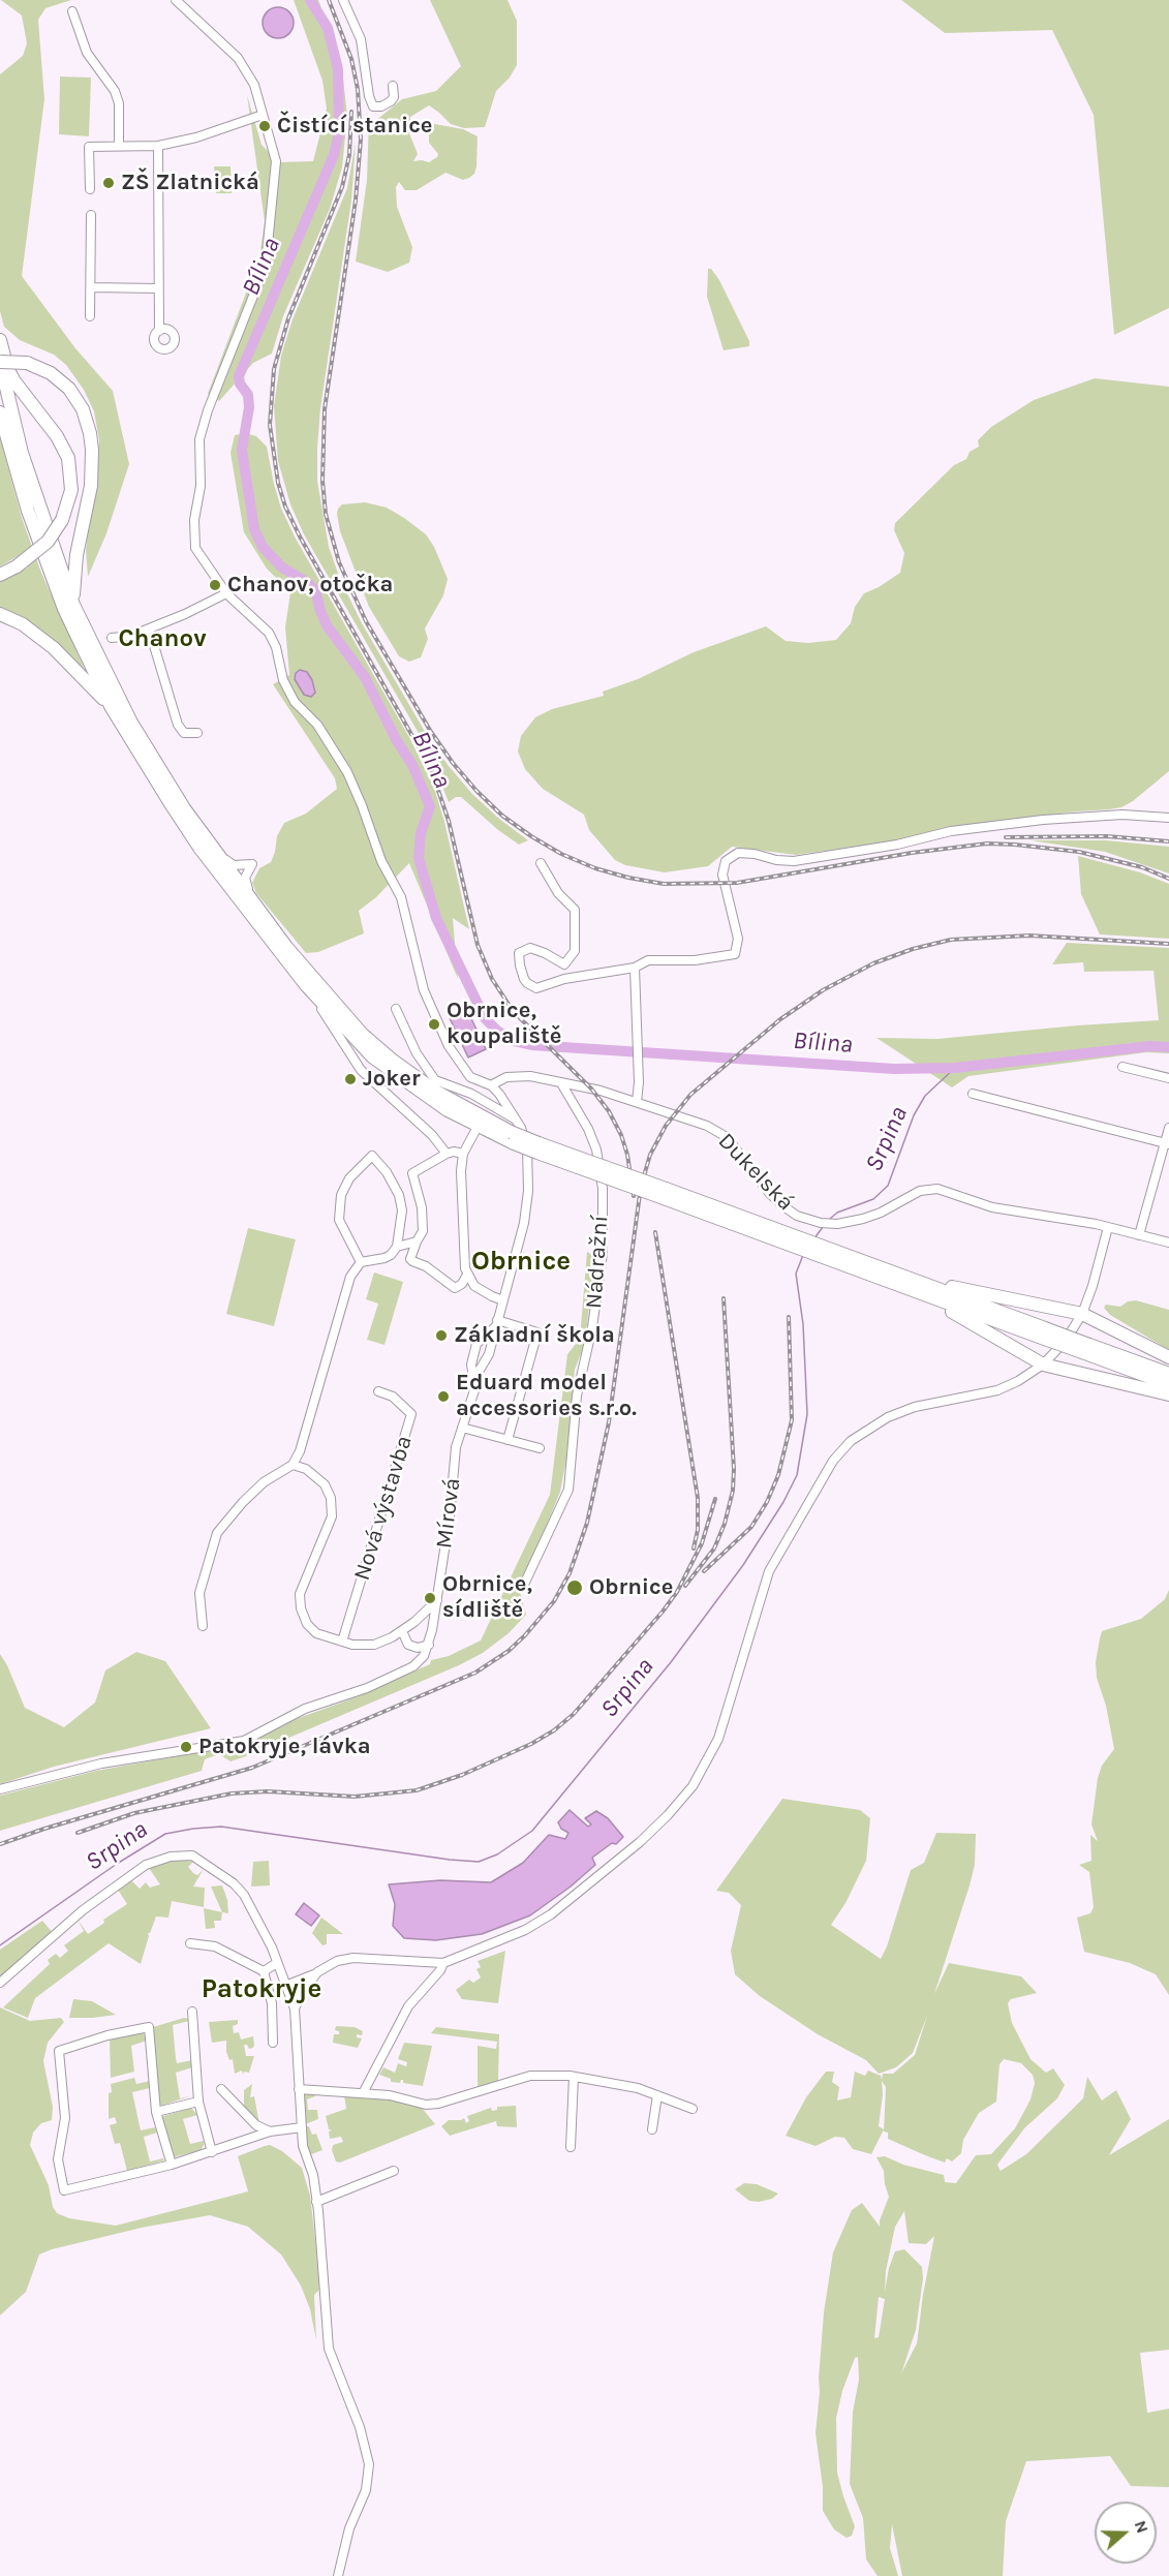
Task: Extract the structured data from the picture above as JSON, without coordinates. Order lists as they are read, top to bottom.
{
  "streets": {
    "street": [
      "Dukelská",
      "Nádražní",
      "Nová výstavba",
      "Mírová"
    ]
  },
  "crossings": [
    ["Dukelská", "Nádražní"],
    ["Nová výstavba", "Mírová"]
  ],
  "districts": ["Chanov", "Obrnice", "Patokryje"],
  "water": ["Bílina", "Srpina"],
  "places": [
    "Čistící stanice",
    "ZŠ Zlatnická",
    "Chanov, otočka",
    "Obrnice, koupaliště",
    "Joker",
    "Základní škola",
    "Eduard model accessories s.r.o.",
    "Obrnice",
    "Obrnice, sídliště",
    "Patokryje, lávka"
  ],
  "north": "right"
}
